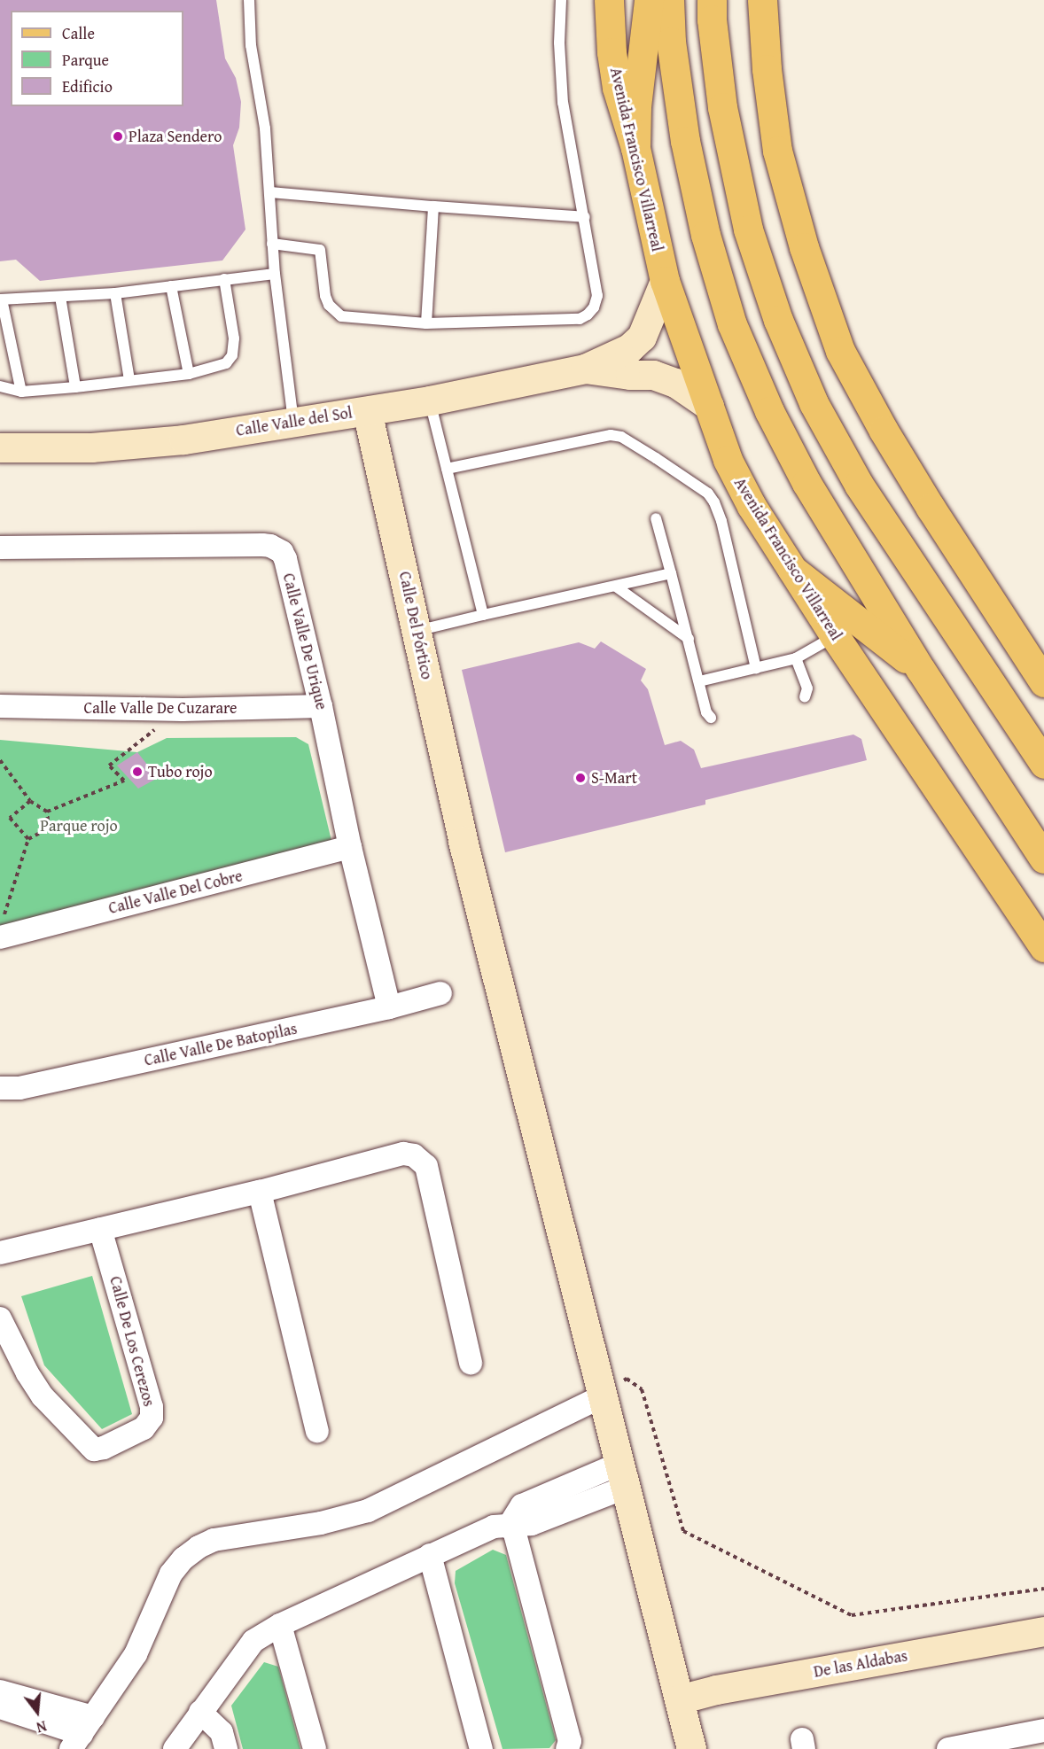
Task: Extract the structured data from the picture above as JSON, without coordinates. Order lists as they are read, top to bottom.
{
  "streets": {
    "main road": ["Avenida Francisco Villarreal"],
    "street": [
      "Calle Valle del Sol",
      "Calle Del Pórtico",
      "Calle Valle De Urique",
      "Calle Valle De Cuzarare",
      "Calle Valle Del Cobre",
      "Calle Valle De Batopilas",
      "Calle De Los Cerezos",
      "De las Aldabas"
    ]
  },
  "crossings": [
    ["Avenida Francisco Villarreal", "Calle Valle del Sol"],
    ["Calle Valle del Sol", "Calle Del Pórtico"],
    ["Calle Del Pórtico", "De las Aldabas"],
    ["Calle Valle De Urique", "Calle Valle De Cuzarare"],
    ["Calle Valle De Urique", "Calle Valle Del Cobre"],
    ["Calle Valle De Urique", "Calle Valle De Batopilas"]
  ],
  "parks": ["Parque rojo"],
  "places": ["Plaza Sendero", "Tubo rojo", "S-Mart"],
  "legend": ["Calle", "Parque", "Edificio"],
  "north": "bottom"
}
